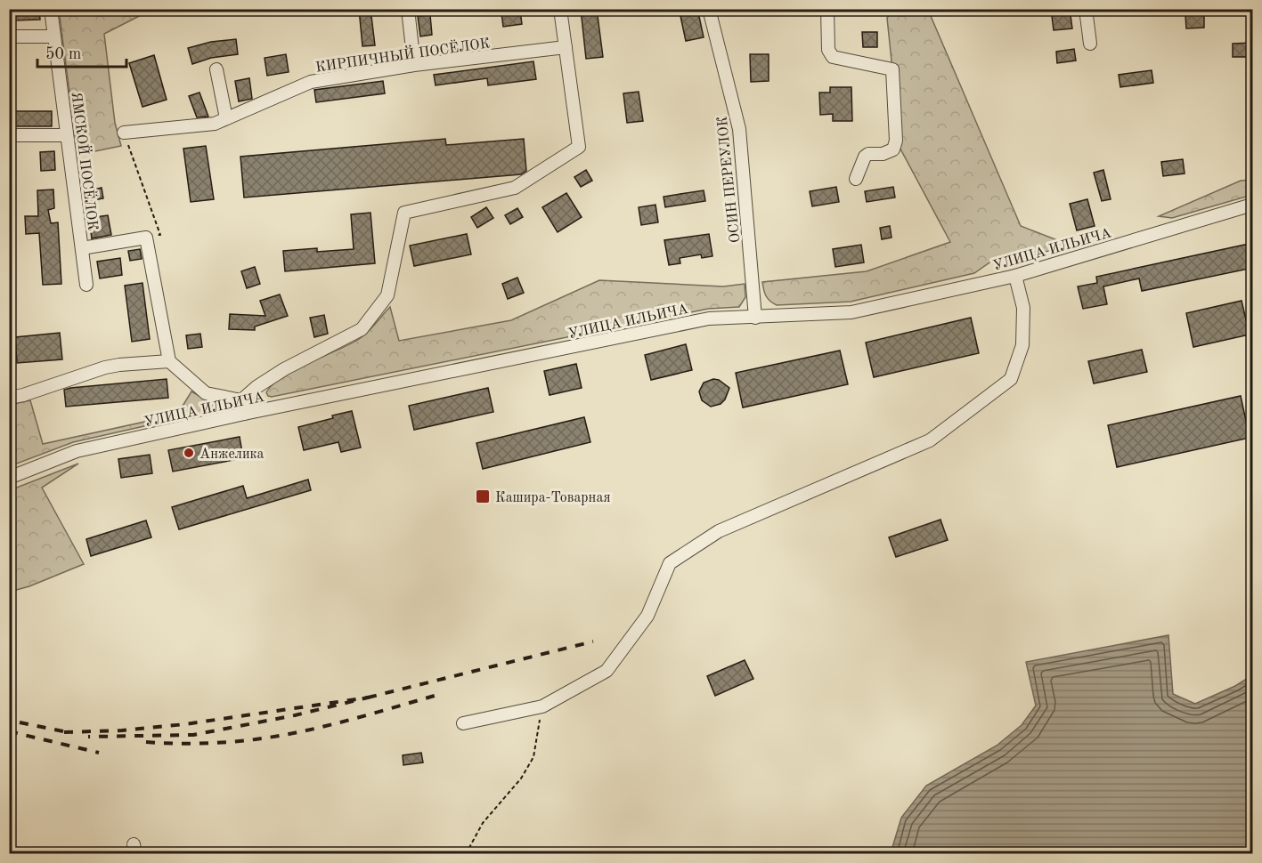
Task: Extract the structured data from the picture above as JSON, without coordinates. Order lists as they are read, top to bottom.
{
  "streets": {
    "street": [
      "КИРПИЧНЫЙ ПОСЁЛОК",
      "ЯМСКОЙ ПОСЁЛОК",
      "ОСИН ПЕРЕУЛОК",
      "УЛИЦА ИЛЬИЧА"
    ]
  },
  "crossings": [
    ["ОСИН ПЕРЕУЛОК", "УЛИЦА ИЛЬИЧА"]
  ],
  "places": {
    "other": ["Анжелика"],
    "transit": ["Кашира-Товарная"]
  },
  "scale_bar": "50 m"
}
